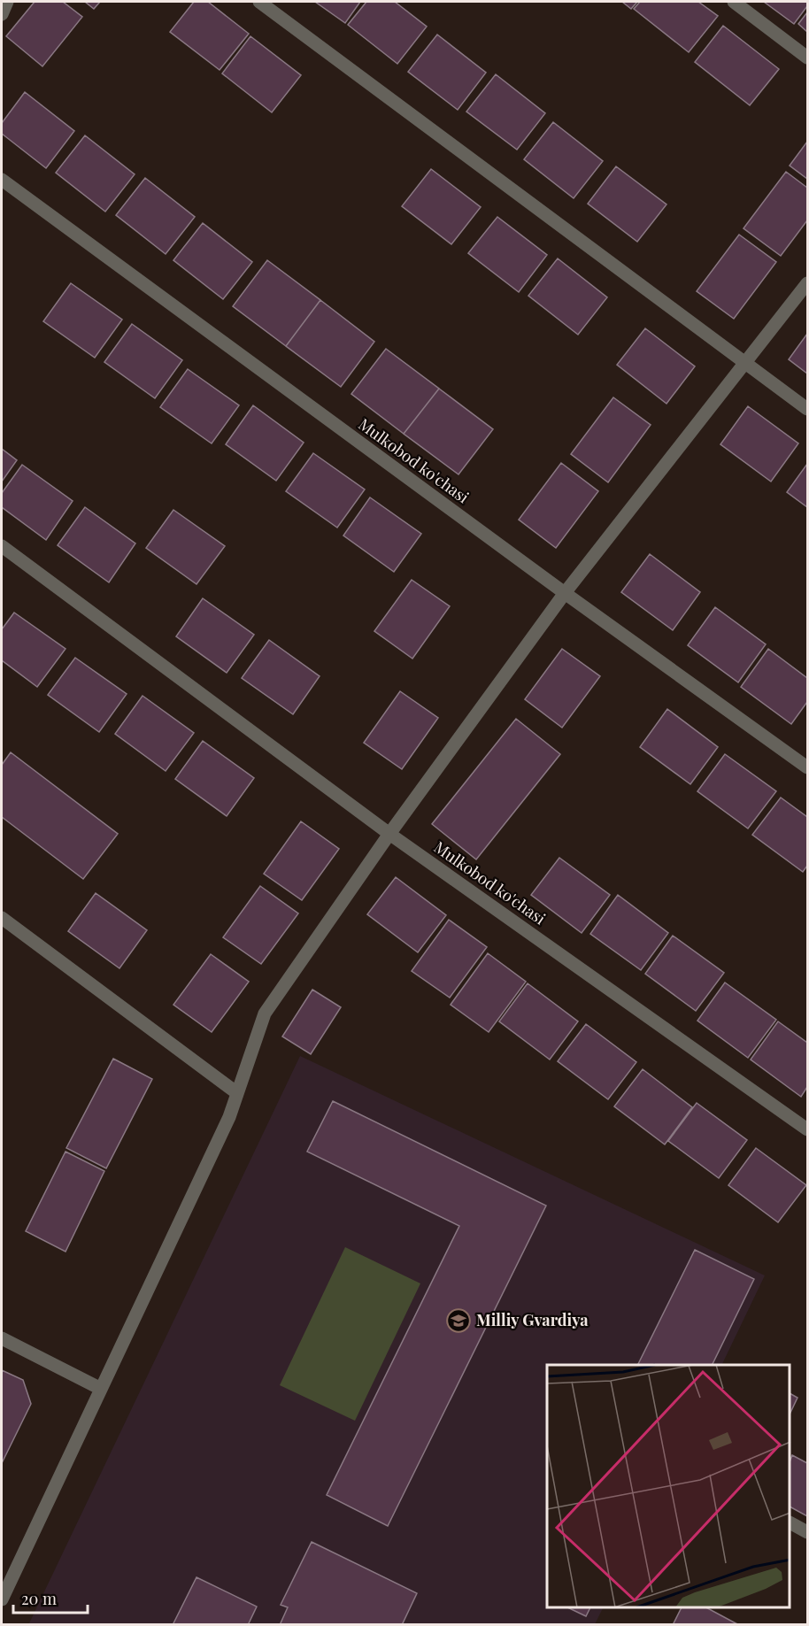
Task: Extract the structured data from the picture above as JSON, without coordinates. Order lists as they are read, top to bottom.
{
  "streets": {
    "street": ["Mulkobod ko'chasi"]
  },
  "places": {
    "school or university": ["Milliy Gvardiya"]
  },
  "scale_bar": "20 m"
}
